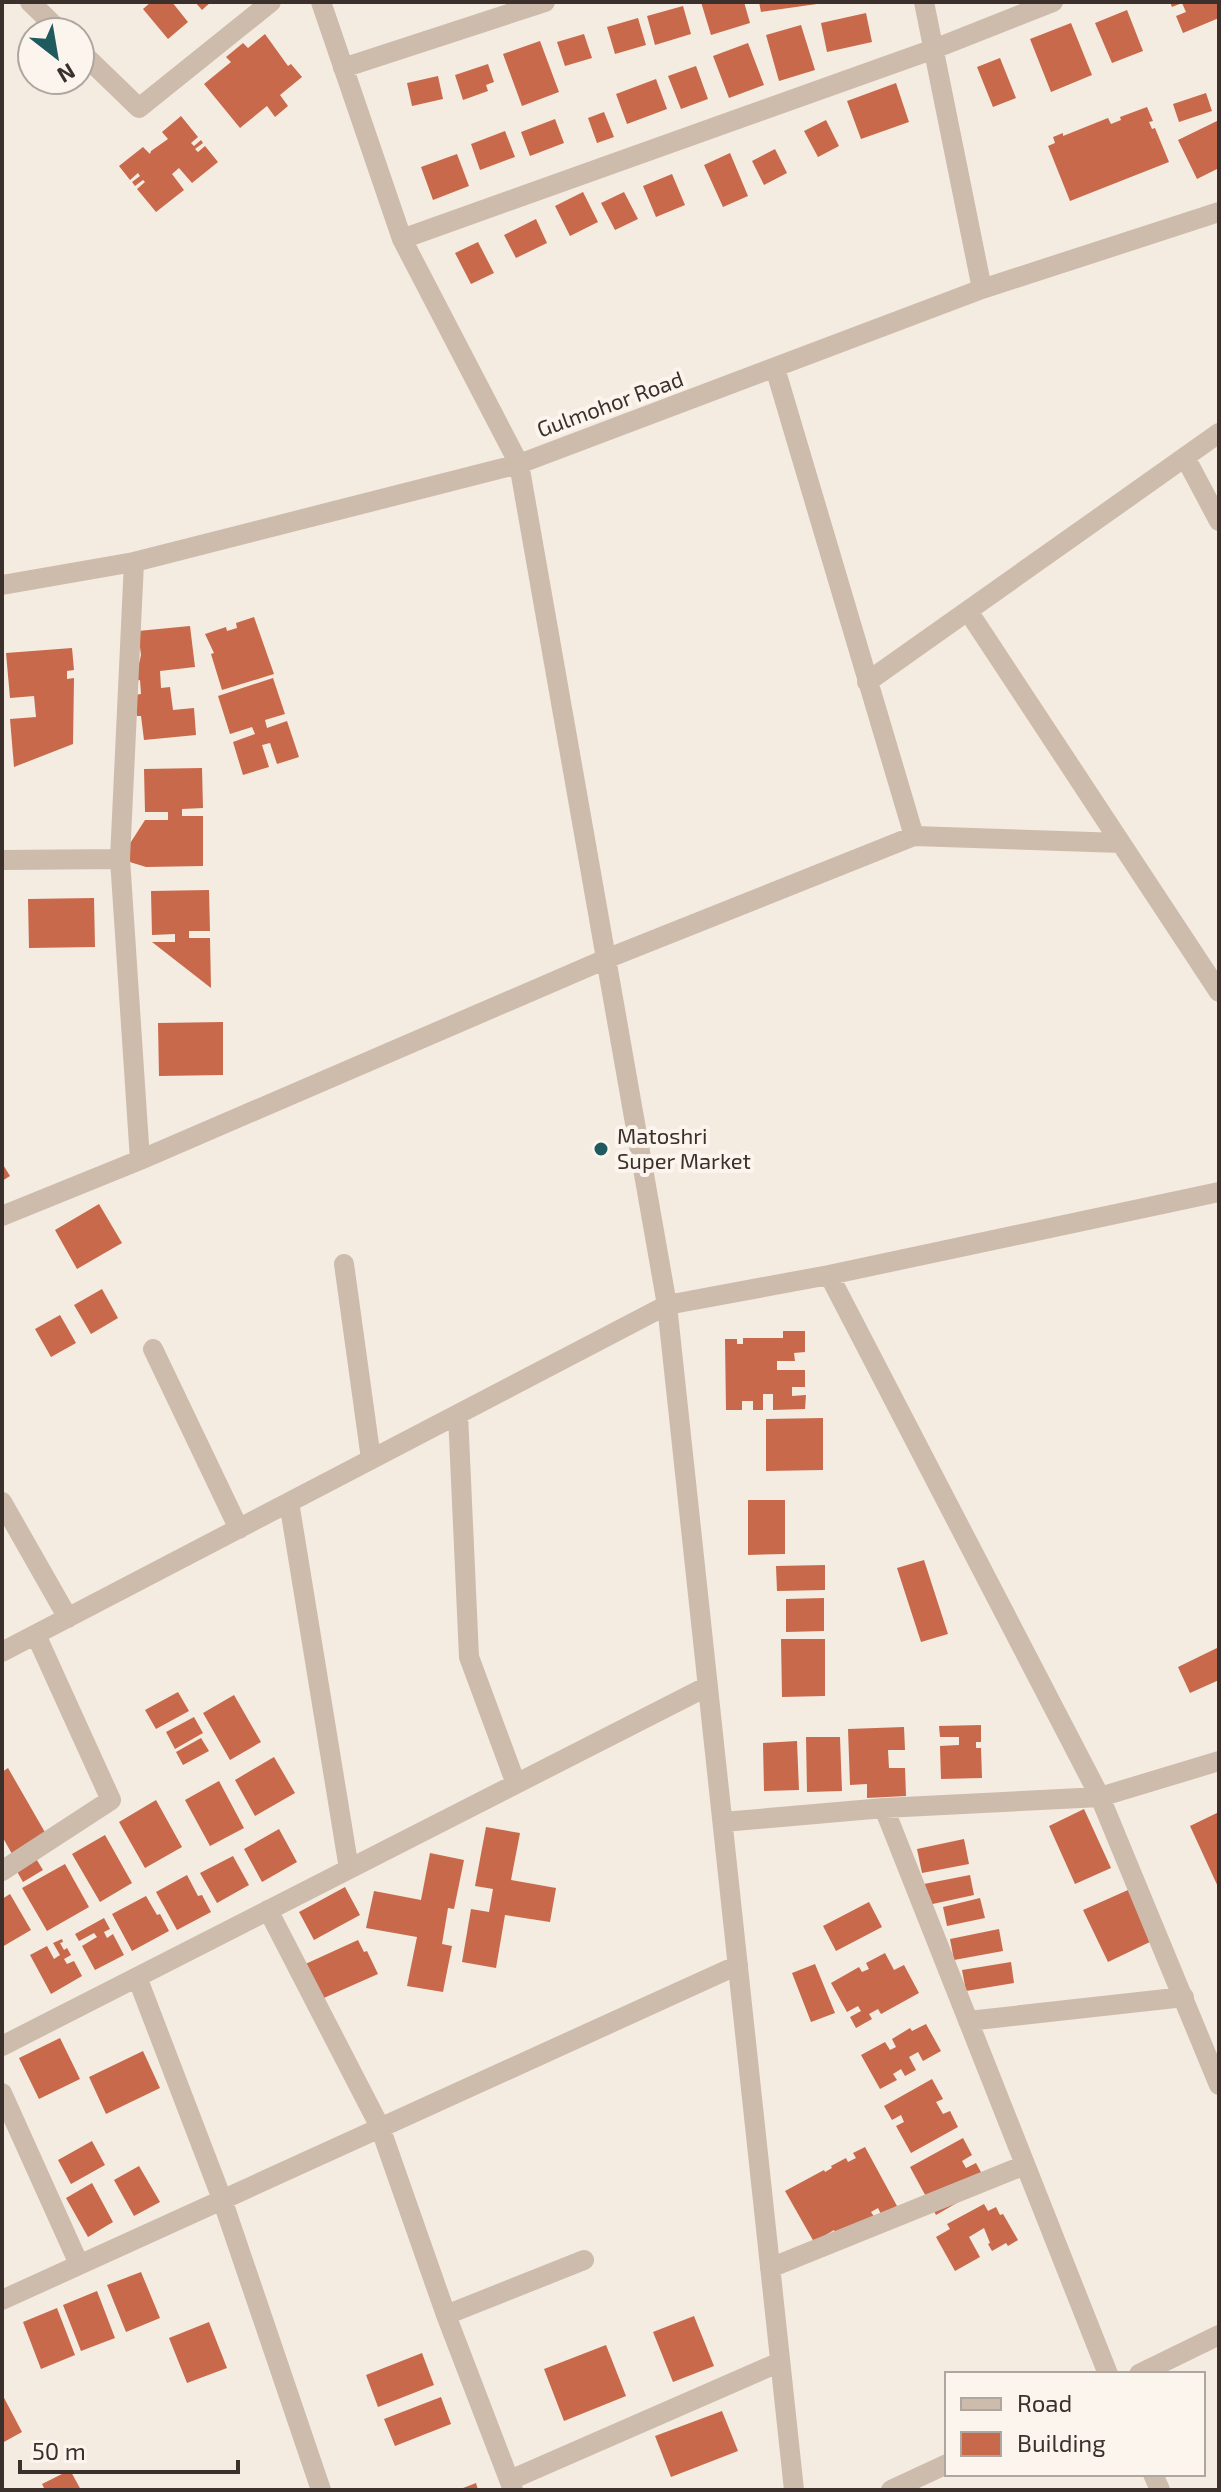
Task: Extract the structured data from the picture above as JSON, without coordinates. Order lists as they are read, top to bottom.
{
  "streets": {
    "street": ["Gulmohor Road"]
  },
  "places": ["Matoshri Super Market"],
  "legend": ["Road", "Building"],
  "scale_bar": "50 m",
  "north": "bottom right"
}
